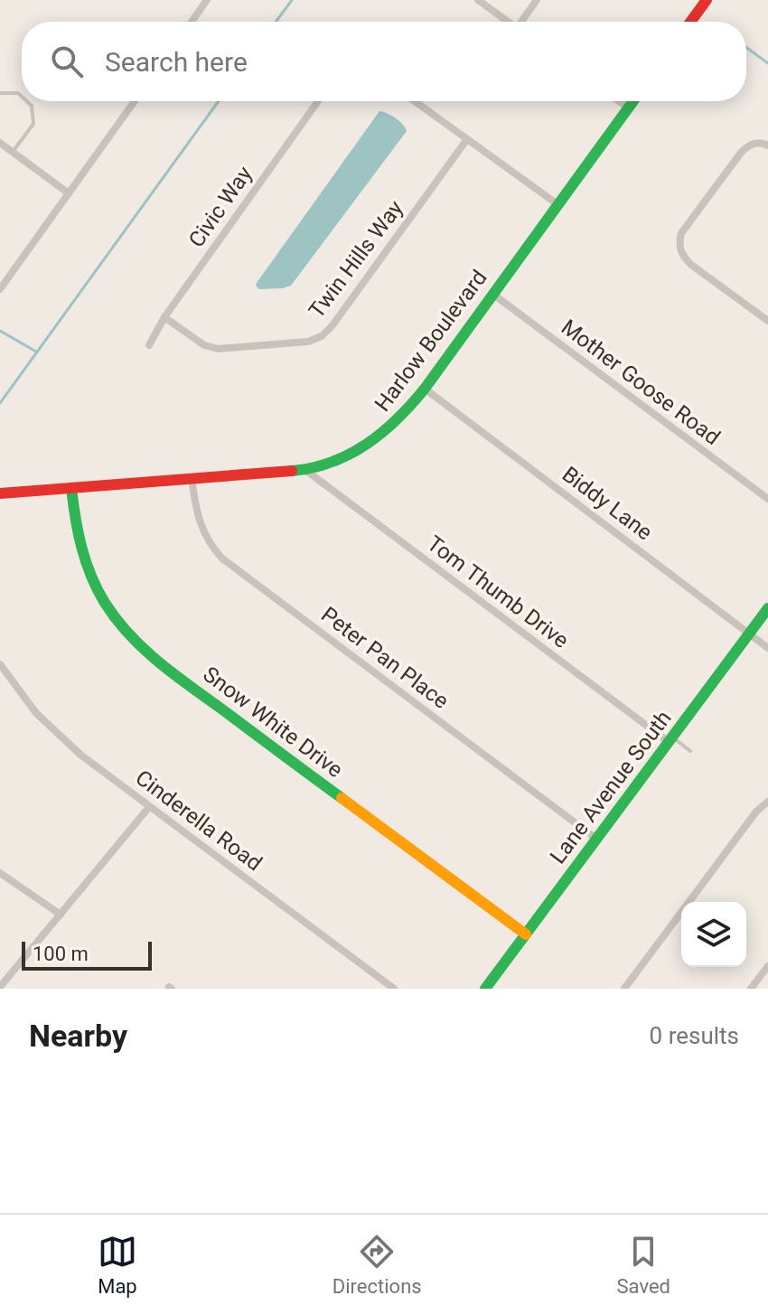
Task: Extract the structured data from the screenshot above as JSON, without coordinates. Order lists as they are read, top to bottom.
{
  "streets": {
    "street": [
      "Civic Way",
      "Twin Hills Way",
      "Harlow Boulevard",
      "Mother Goose Road",
      "Biddy Lane",
      "Tom Thumb Drive",
      "Peter Pan Place",
      "Snow White Drive",
      "Lane Avenue South",
      "Cinderella Road"
    ]
  },
  "crossings": [
    ["Civic Way", "Twin Hills Way"],
    ["Harlow Boulevard", "Mother Goose Road"],
    ["Harlow Boulevard", "Biddy Lane"],
    ["Harlow Boulevard", "Tom Thumb Drive"],
    ["Harlow Boulevard", "Peter Pan Place"],
    ["Harlow Boulevard", "Snow White Drive"],
    ["Biddy Lane", "Lane Avenue South"],
    ["Tom Thumb Drive", "Lane Avenue South"],
    ["Peter Pan Place", "Lane Avenue South"],
    ["Snow White Drive", "Lane Avenue South"]
  ],
  "scale_bar": "100 m",
  "page": {
    "search": "Search here",
    "scale": "100 m",
    "heading": ["Nearby", "0 results"],
    "nav": ["Map", "Directions", "Saved"]
  }
}
